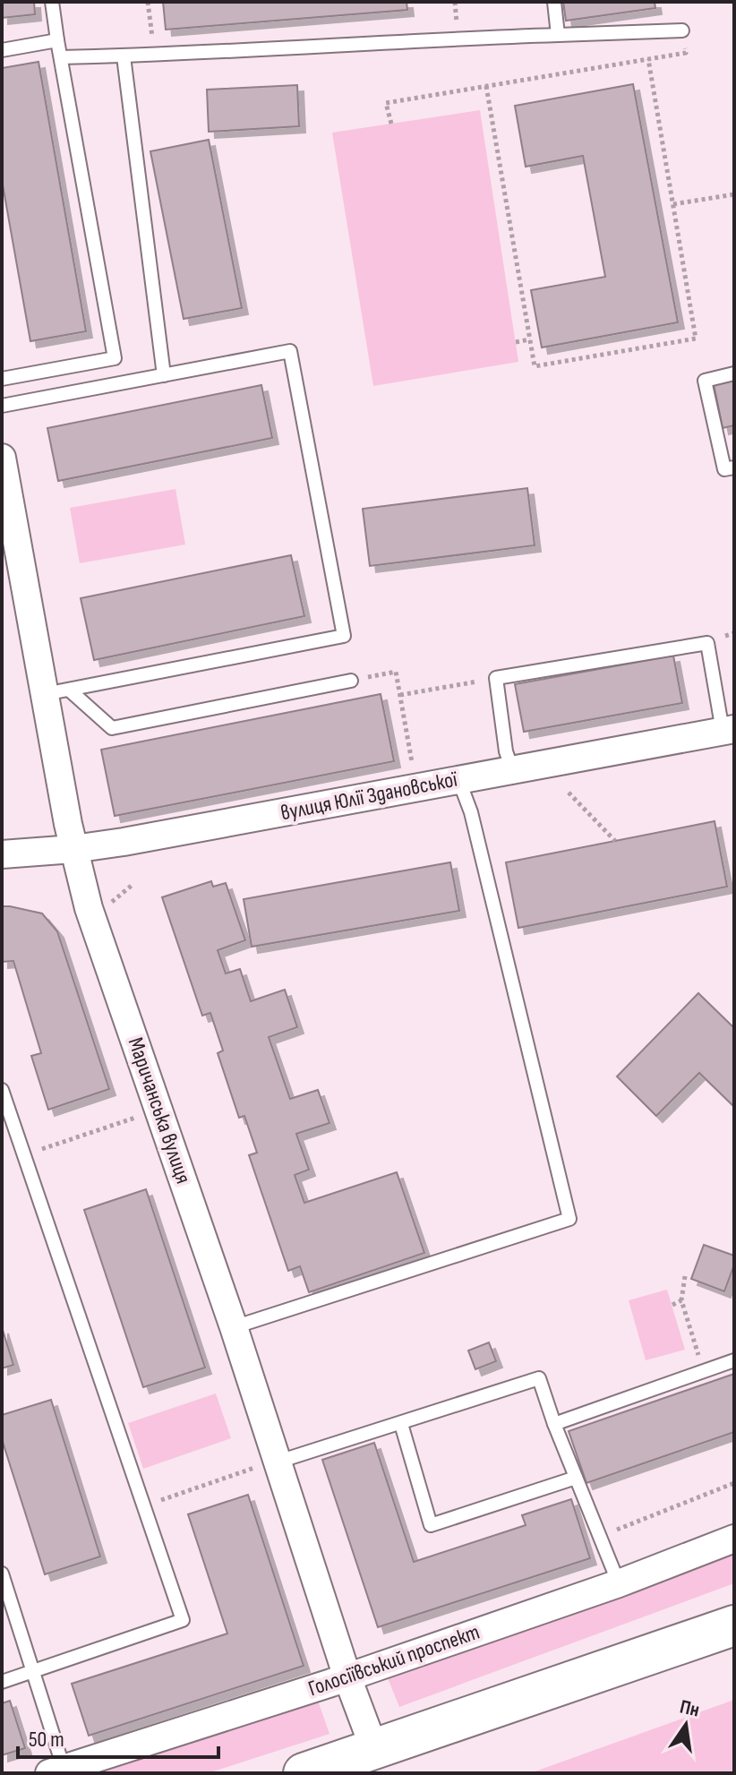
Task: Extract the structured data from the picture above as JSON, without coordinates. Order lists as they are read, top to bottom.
{
  "streets": {
    "street": ["вулиця Юлії Здановської", "Маричанська вулиця", "Голосіївський проспект"]
  },
  "crossings": [
    ["вулиця Юлії Здановської", "Маричанська вулиця"],
    ["Маричанська вулиця", "Голосіївський проспект"]
  ],
  "scale_bar": "50 m",
  "north": "top"
}
